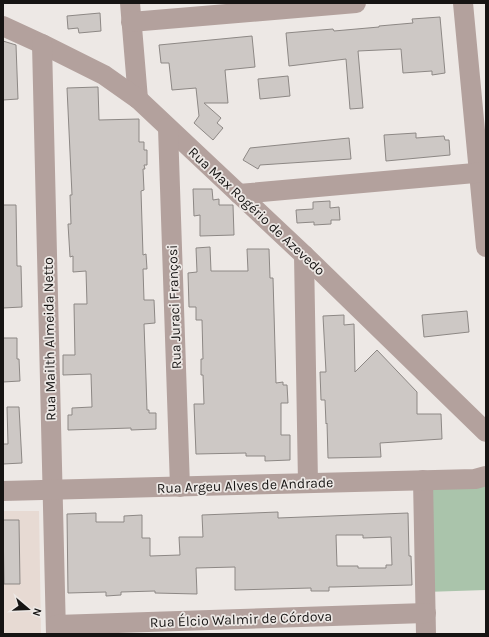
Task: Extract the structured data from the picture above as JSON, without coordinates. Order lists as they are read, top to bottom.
{
  "streets": {
    "street": [
      "Rua Max Rogério de Azevedo",
      "Rua Juraci Françosi",
      "Rua Mailth Almeida Netto",
      "Rua Argeu Alves de Andrade",
      "Rua Élcio Walmir de Córdova"
    ]
  },
  "crossings": [
    ["Rua Max Rogério de Azevedo", "Rua Juraci Françosi"],
    ["Rua Max Rogério de Azevedo", "Rua Mailth Almeida Netto"],
    ["Rua Juraci Françosi", "Rua Argeu Alves de Andrade"],
    ["Rua Mailth Almeida Netto", "Rua Argeu Alves de Andrade"],
    ["Rua Mailth Almeida Netto", "Rua Élcio Walmir de Córdova"]
  ],
  "north": "right"
}
